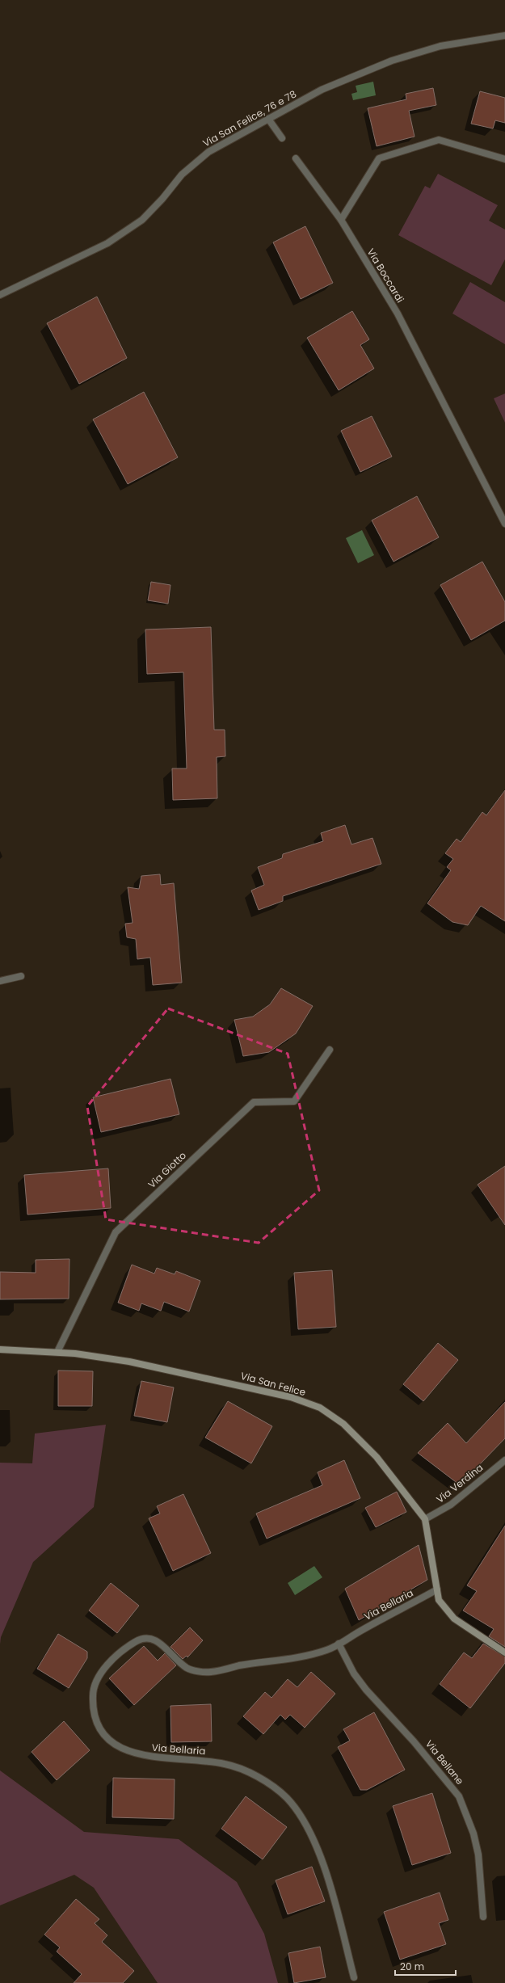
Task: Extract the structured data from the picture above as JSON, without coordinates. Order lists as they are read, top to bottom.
{
  "streets": {
    "street": [
      "Via San Felice, 76 e 78",
      "Via Boccardi",
      "Via Giotto",
      "Via San Felice",
      "Via Verdina",
      "Via Bellaria",
      "Via Bellane"
    ]
  },
  "crossings": [
    ["Via Giotto", "Via San Felice"],
    ["Via San Felice", "Via Verdina"],
    ["Via San Felice", "Via Bellaria"],
    ["Via Bellaria", "Via Bellane"]
  ],
  "scale_bar": "20 m"
}
